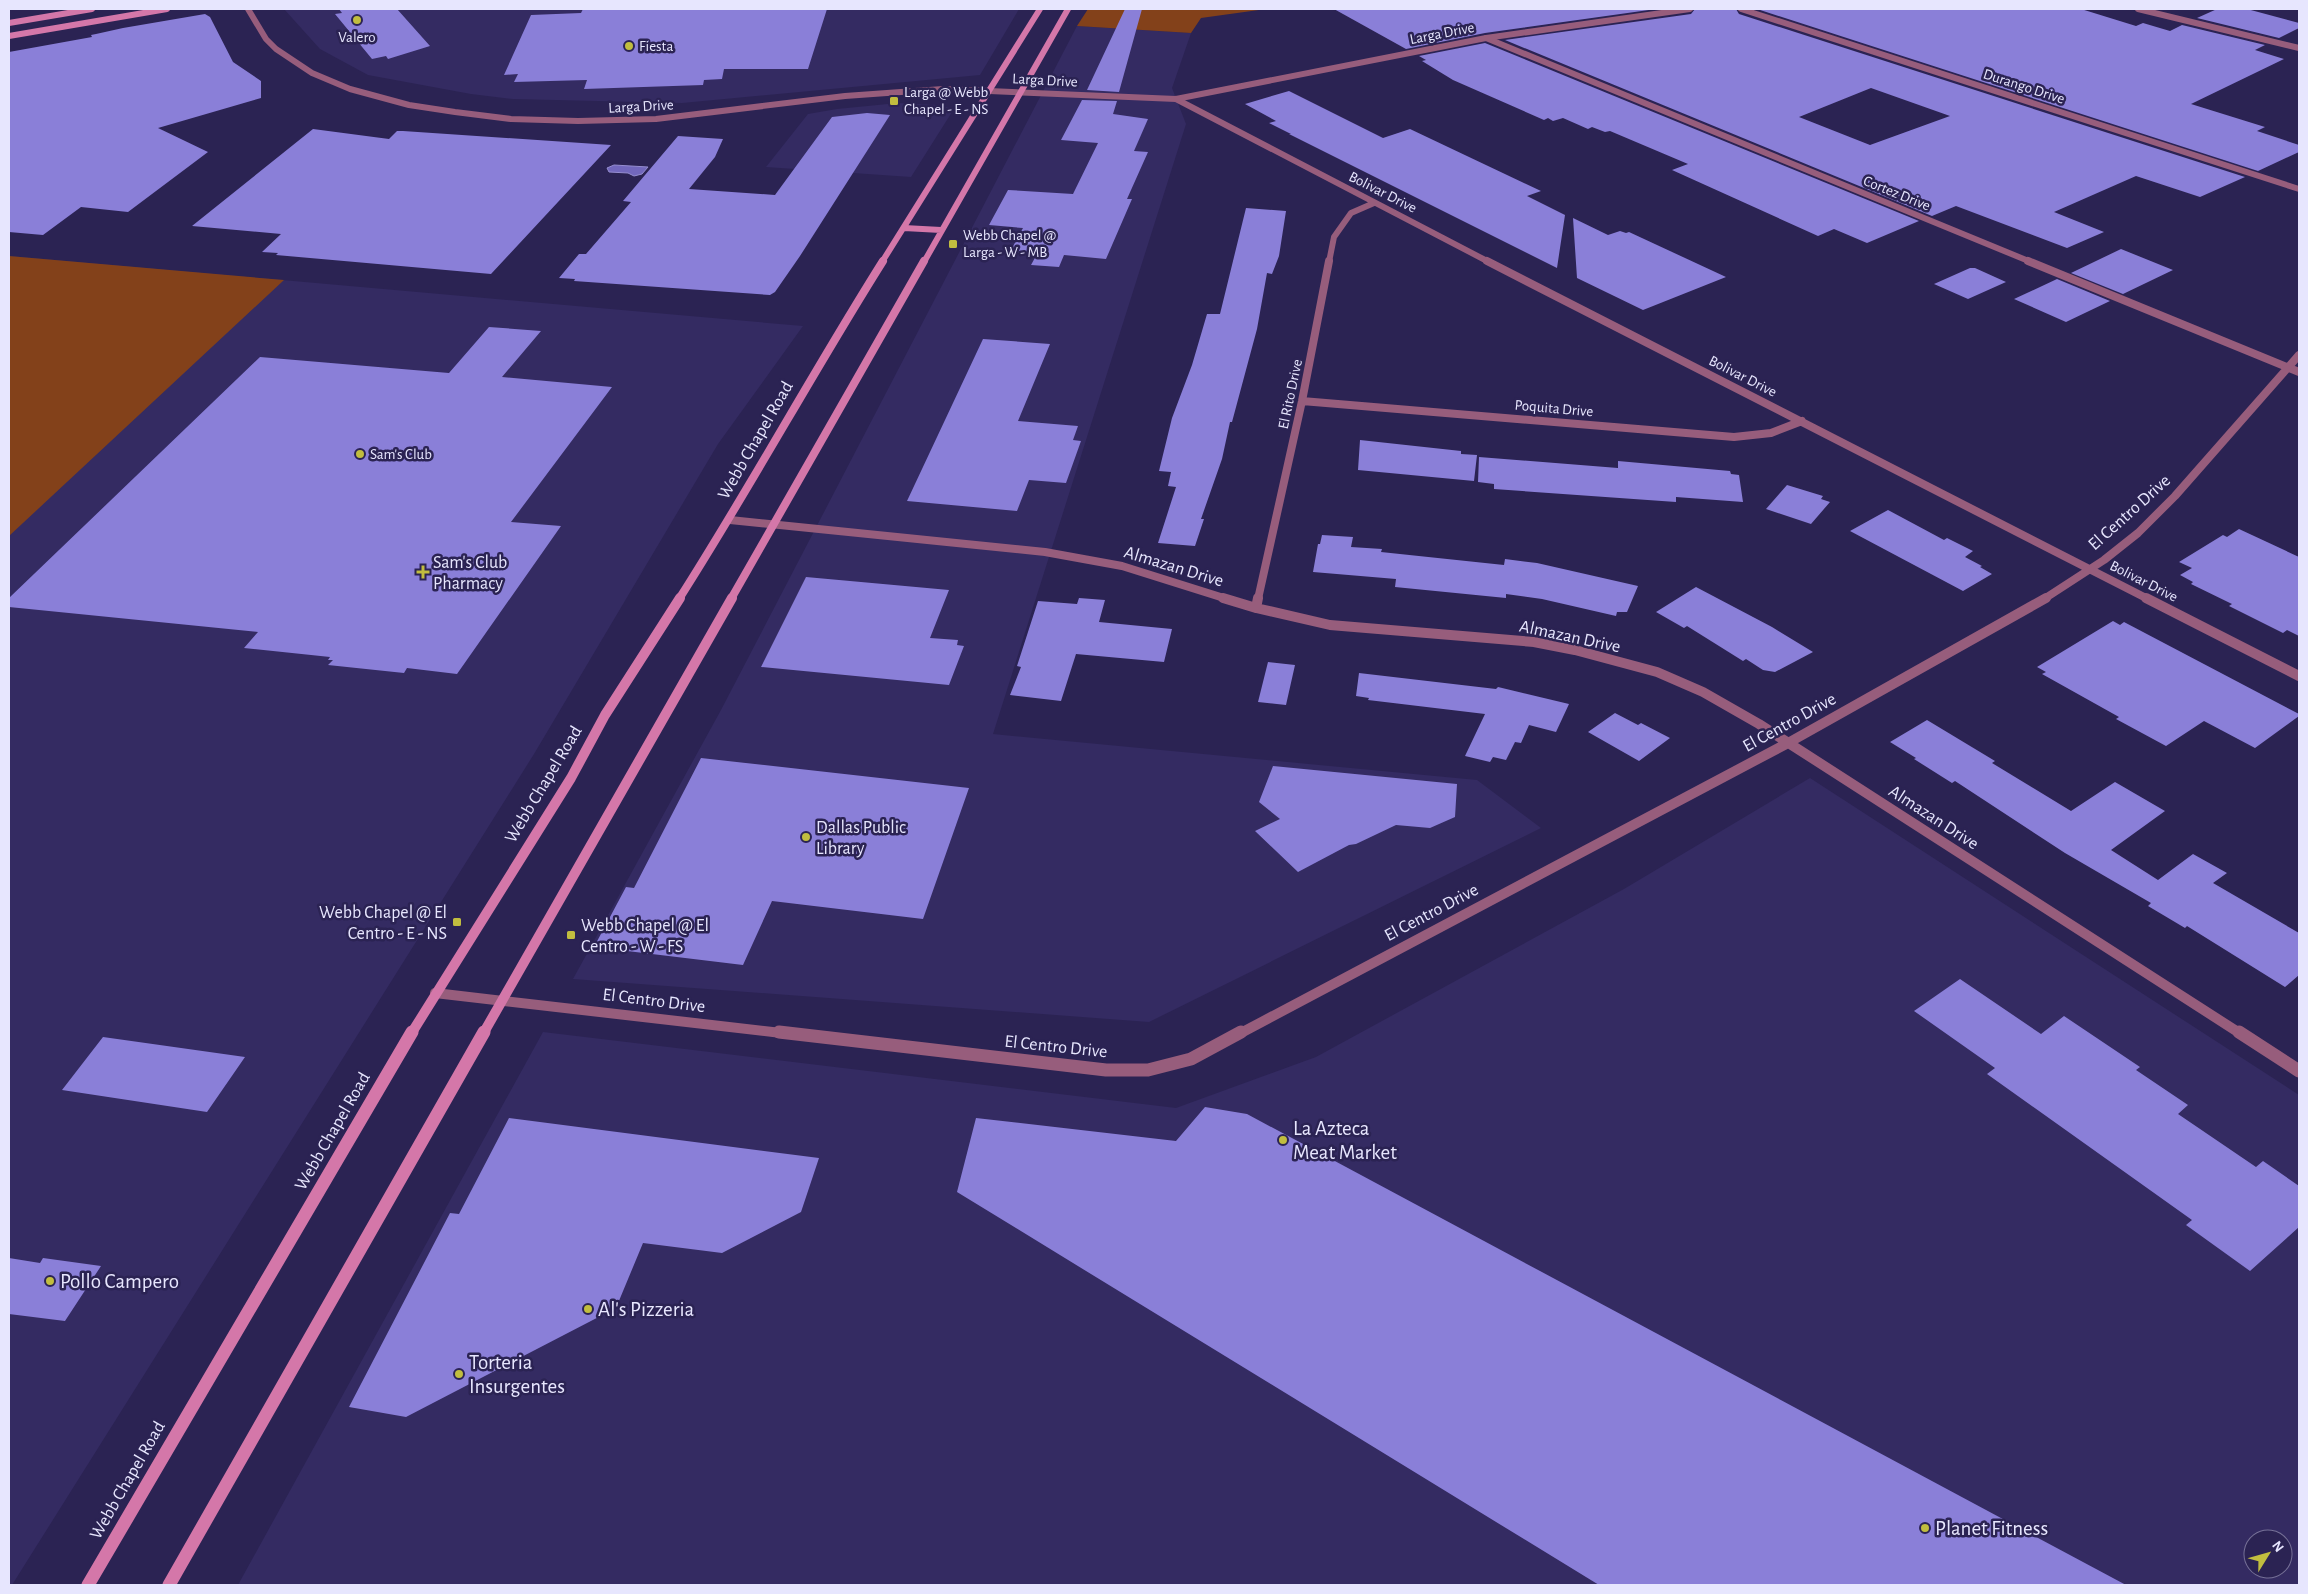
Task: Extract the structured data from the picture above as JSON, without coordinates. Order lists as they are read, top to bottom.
{
  "streets": {
    "main road": ["Webb Chapel Road"],
    "street": [
      "Larga Drive",
      "Durango Drive",
      "Bolivar Drive",
      "Cortez Drive",
      "El Rito Drive",
      "Poquita Drive",
      "El Centro Drive",
      "Almazan Drive"
    ]
  },
  "crossings": [
    ["Larga Drive", "Bolivar Drive"],
    ["Larga Drive", "Cortez Drive"],
    ["Larga Drive", "Webb Chapel Road"],
    ["Bolivar Drive", "El Rito Drive"],
    ["Bolivar Drive", "Poquita Drive"],
    ["Bolivar Drive", "El Centro Drive"],
    ["Cortez Drive", "El Centro Drive"],
    ["El Rito Drive", "Poquita Drive"],
    ["El Rito Drive", "Almazan Drive"],
    ["Webb Chapel Road", "El Centro Drive"],
    ["Webb Chapel Road", "Almazan Drive"],
    ["El Centro Drive", "Almazan Drive"]
  ],
  "places": {
    "other": [
      "Valero",
      "Fiesta",
      "Sam's Club",
      "Dallas Public Library",
      "La Azteca Meat Market",
      "Pollo Campero",
      "Al's Pizzeria",
      "Torteria Insurgentes",
      "Planet Fitness"
    ],
    "transit": [
      "Larga @ Webb Chapel - E - NS",
      "Webb Chapel @ Larga - W - MB",
      "Webb Chapel @ El Centro - E - NS",
      "Webb Chapel @ El Centro - W - FS"
    ],
    "health": ["Sam's Club Pharmacy"]
  },
  "north": "top right"
}
